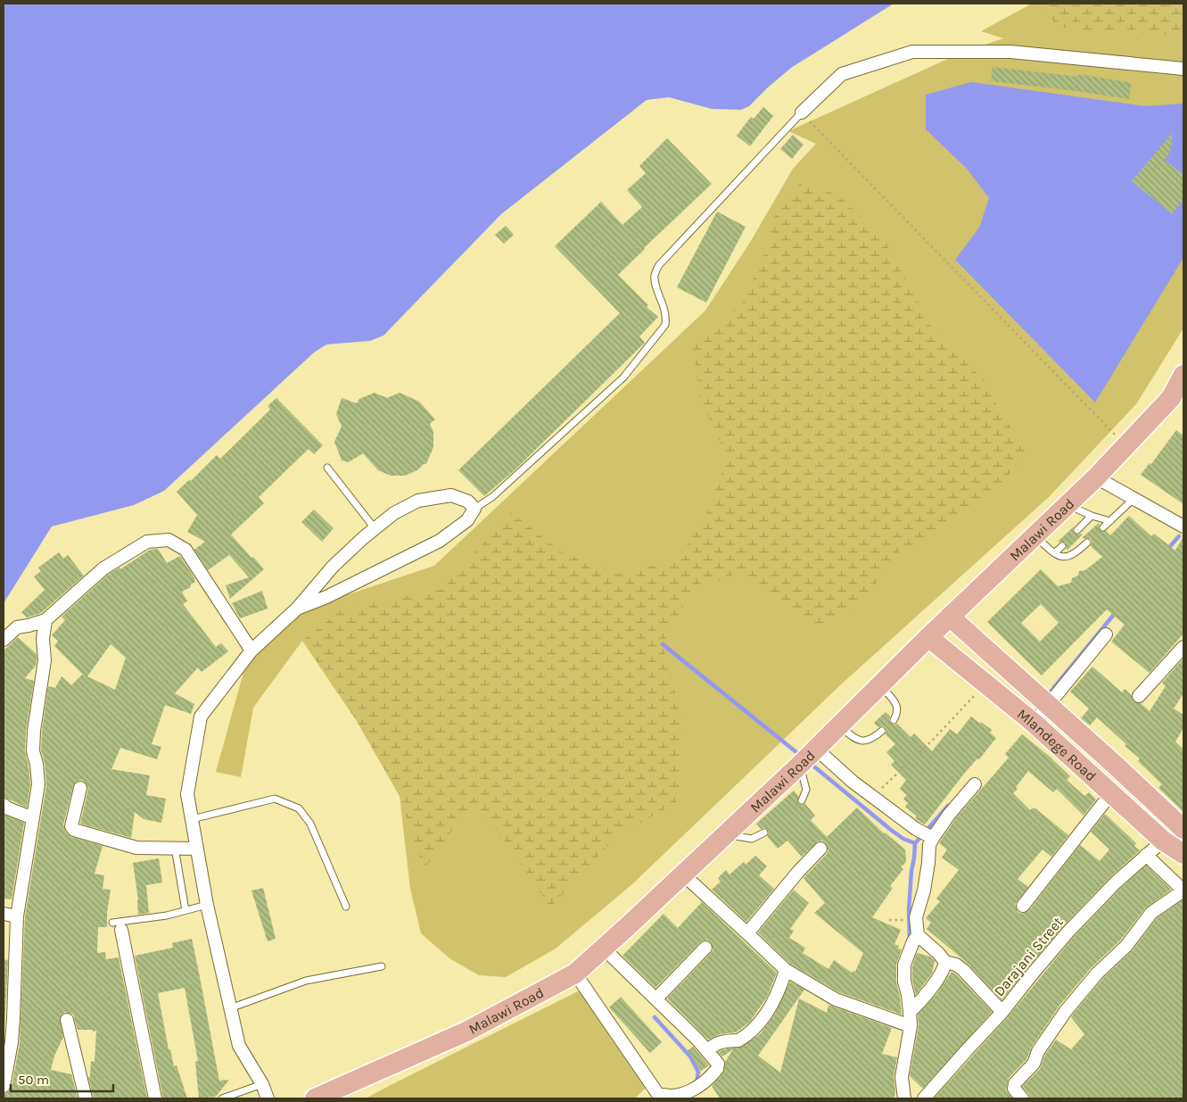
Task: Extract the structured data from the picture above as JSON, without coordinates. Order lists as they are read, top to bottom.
{
  "streets": {
    "main road": ["Malawi Road", "Mlandege Road"],
    "street": ["Darajani Street"]
  },
  "crossings": [
    ["Malawi Road", "Mlandege Road"],
    ["Mlandege Road", "Darajani Street"]
  ],
  "scale_bar": "50 m"
}
